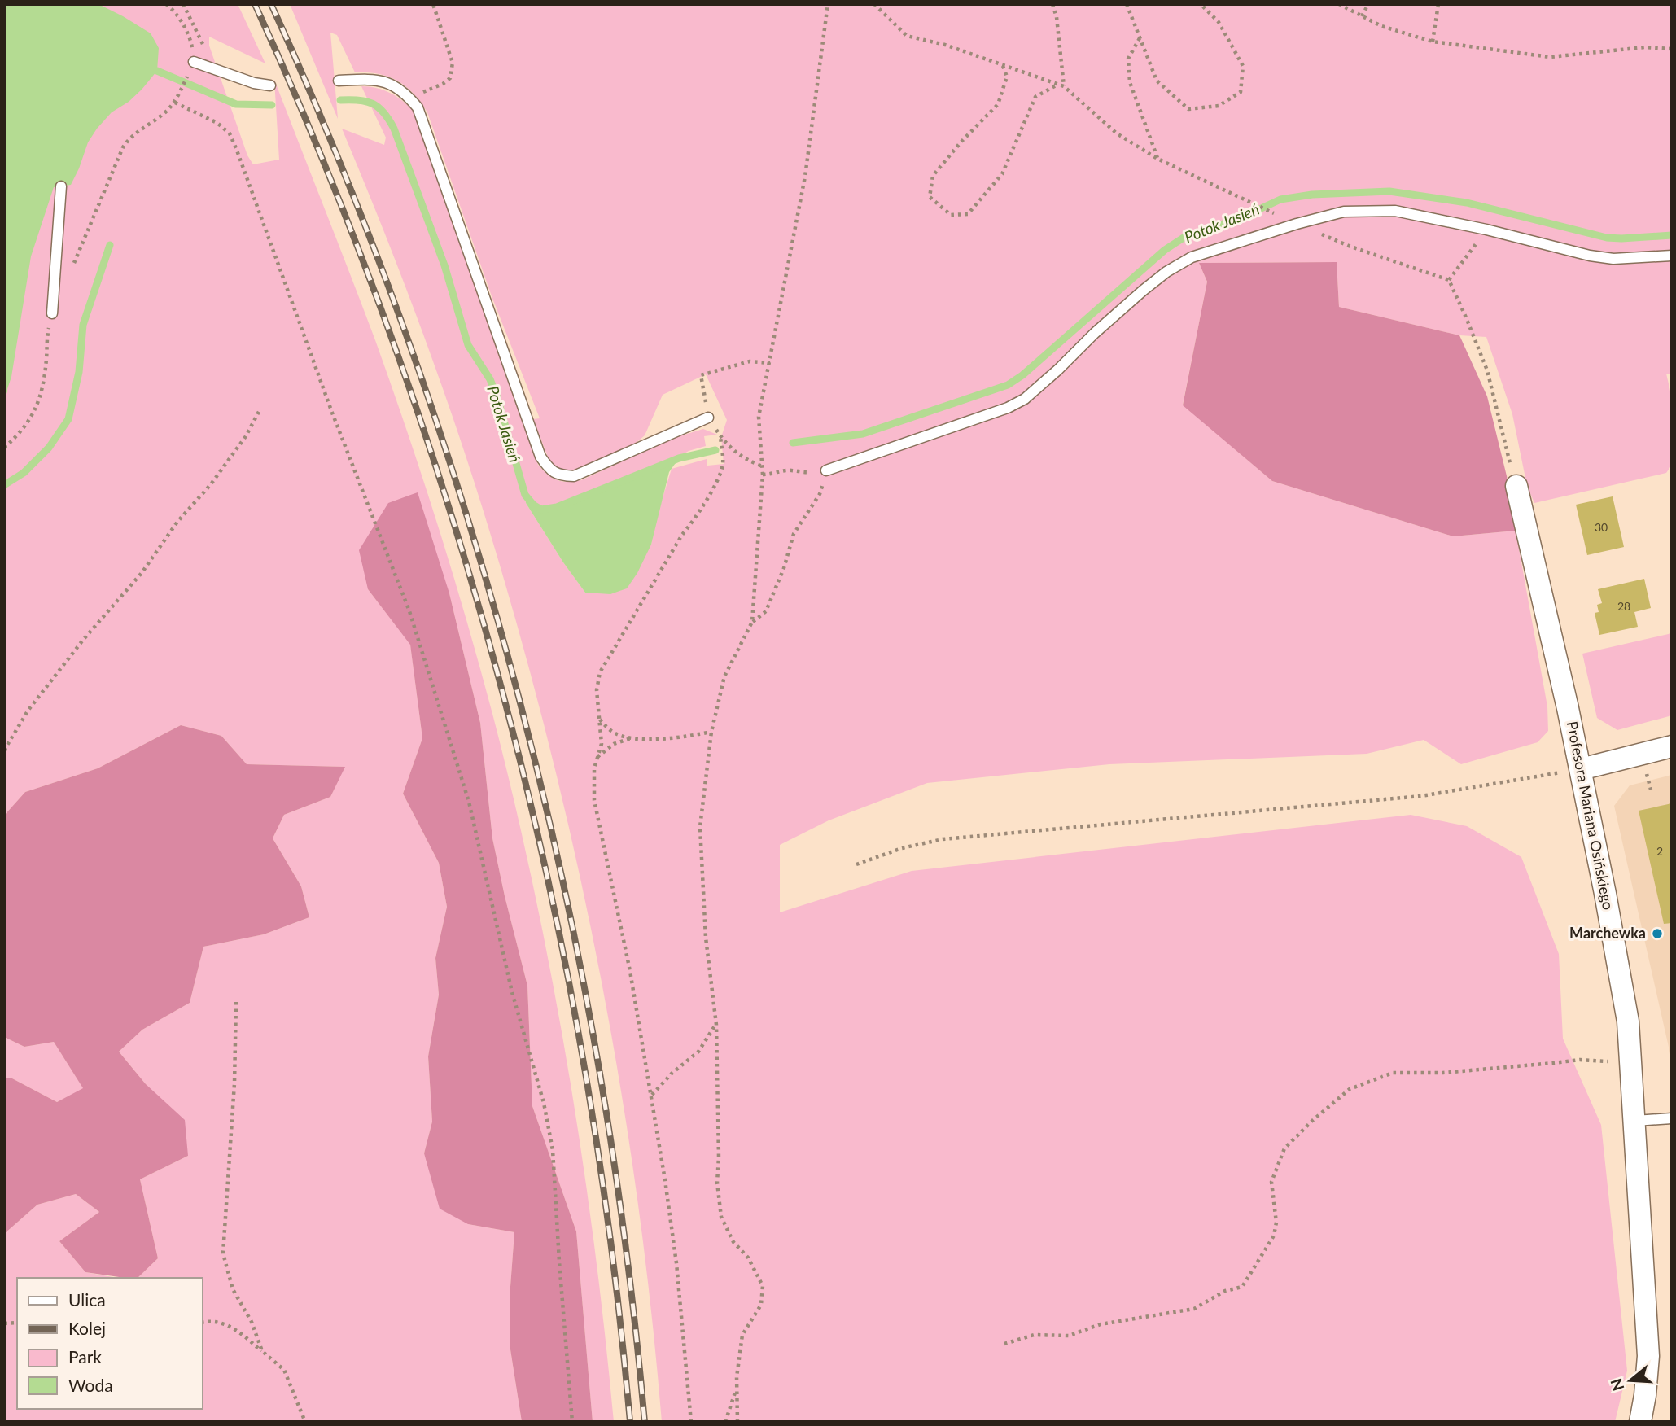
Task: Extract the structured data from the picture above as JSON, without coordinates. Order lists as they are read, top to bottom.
{
  "streets": {
    "street": ["Profesora Mariana Osińskiego"]
  },
  "water": ["Potok Jasień"],
  "places": ["Marchewka"],
  "house_numbers": ["30", "28", "2"],
  "legend": [
    "Ulica",
    "Kolej",
    "Park",
    "Woda"
  ],
  "north": "left"
}
